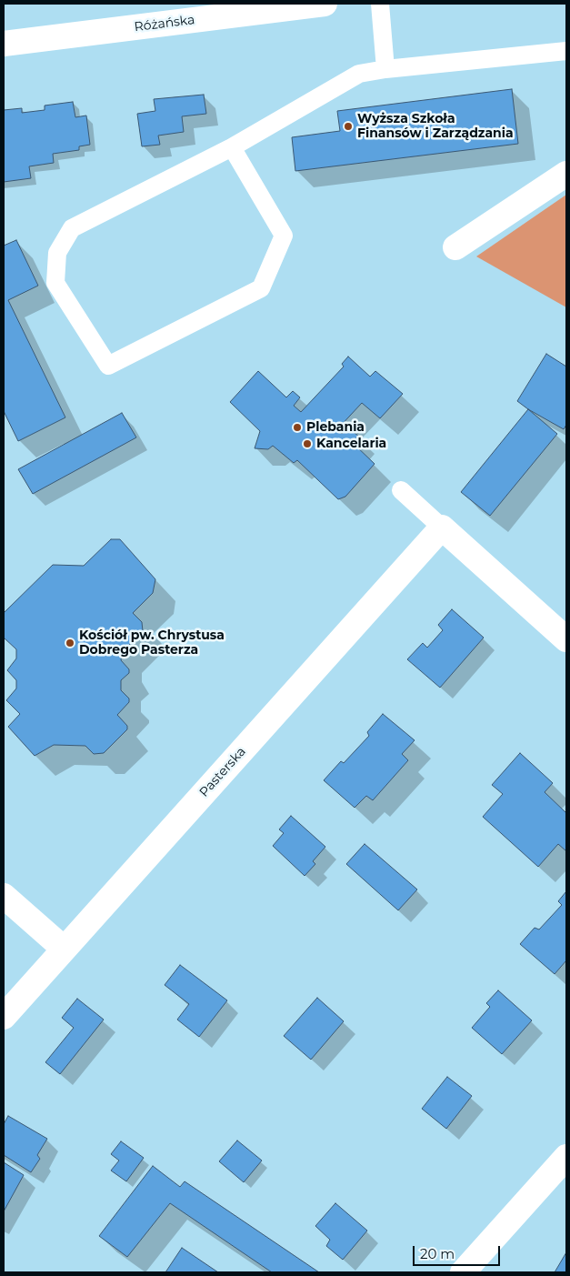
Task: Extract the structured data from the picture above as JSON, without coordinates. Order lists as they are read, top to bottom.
{
  "streets": {
    "street": ["Różańska", "Pasterska"]
  },
  "places": [
    "Wyższa Szkoła Finansów i Zarządzania",
    "Plebania",
    "Kancelaria",
    "Kościół pw. Chrystusa Dobrego Pasterza"
  ],
  "scale_bar": "20 m"
}
